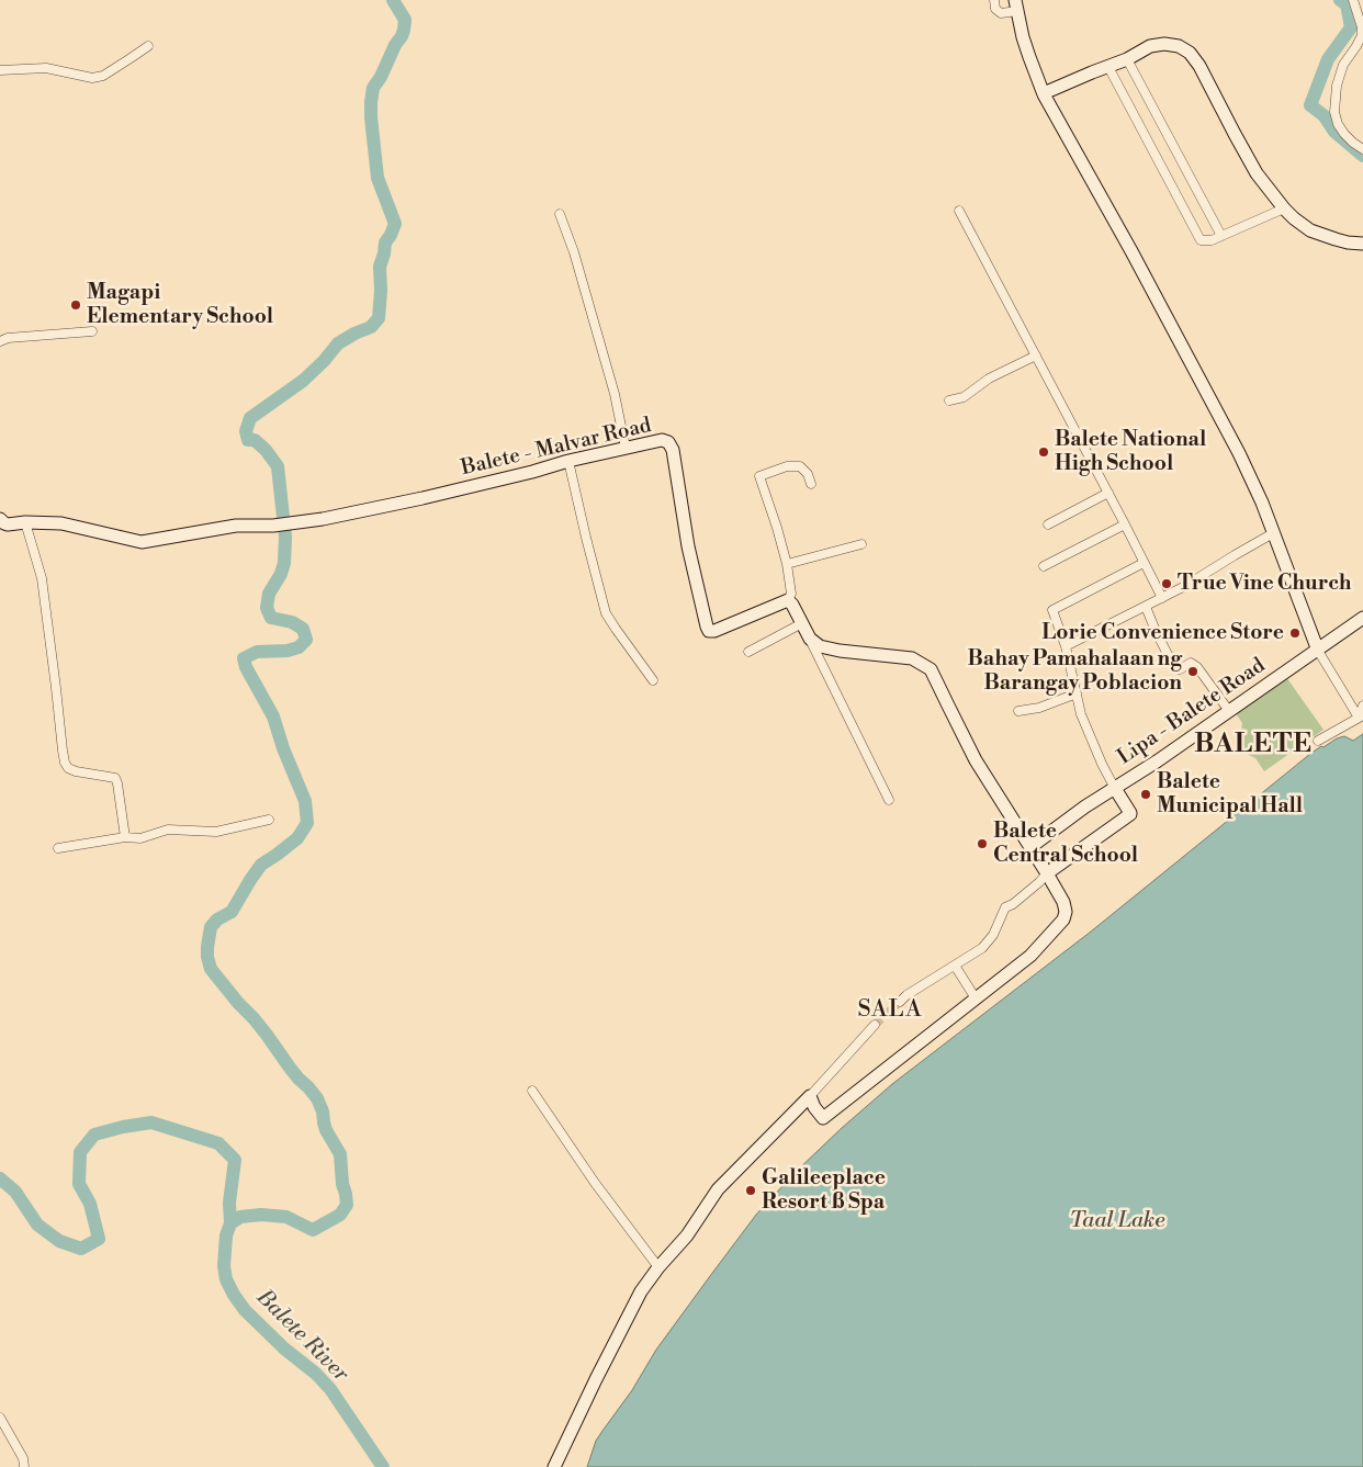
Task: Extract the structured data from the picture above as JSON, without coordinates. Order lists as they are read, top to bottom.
{
  "streets": {
    "main road": ["Balete - Malvar Road", "Lipa - Balete Road"]
  },
  "districts": ["BALETE", "SALA"],
  "water": ["Taal Lake", "Balete River"],
  "places": [
    "Magapi Elementary School",
    "Balete National High School",
    "True Vine Church",
    "Lorie Convenience Store",
    "Bahay Pamahalaan ng Barangay Poblacion",
    "Balete Municipal Hall",
    "Balete Central School",
    "Galileeplace Resort ß Spa"
  ]
}
